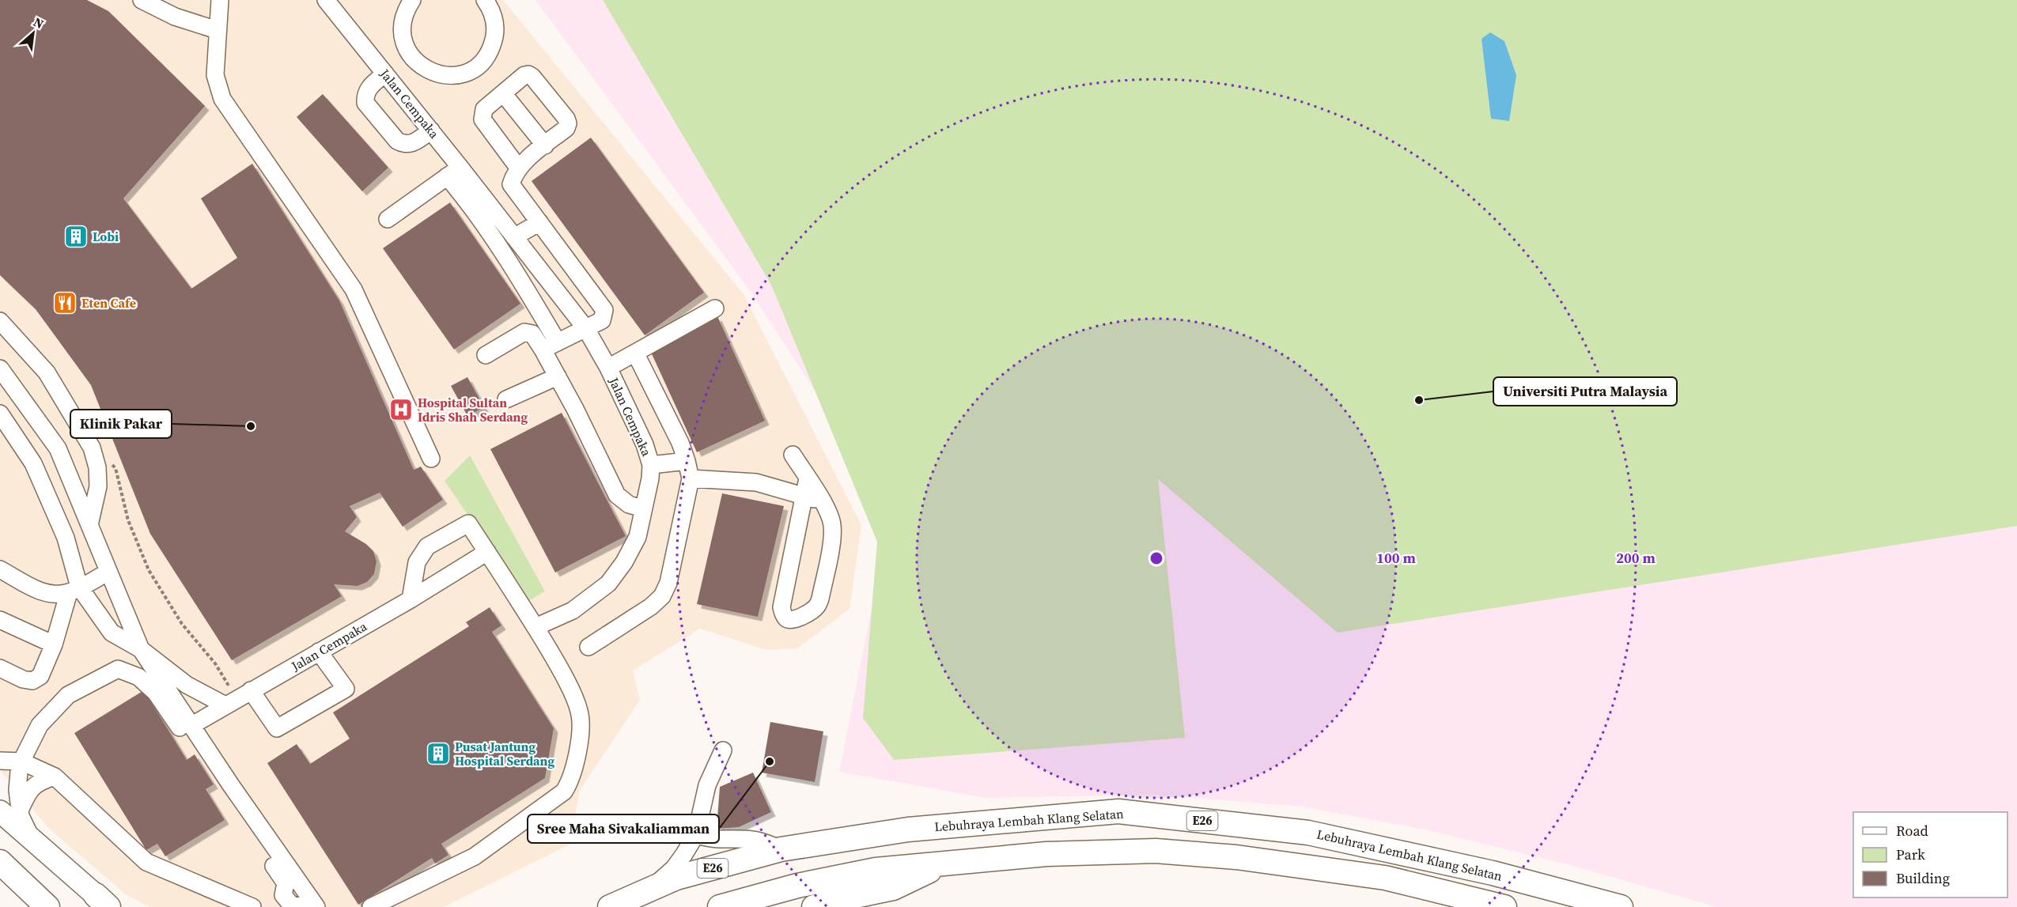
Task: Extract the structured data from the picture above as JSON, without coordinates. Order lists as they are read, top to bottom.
{
  "streets": {
    "highway": ["Lebuhraya Lembah Klang Selatan", "E26"],
    "street": ["Jalan Cempaka"]
  },
  "places": {
    "building": ["Lobi", "Pusat Jantung Hospital Serdang"],
    "restaurant": ["Eten Cafe"],
    "other": ["Universiti Putra Malaysia", "Klinik Pakar", "Sree Maha Sivakaliamman"],
    "hospital": ["Hospital Sultan Idris Shah Serdang"]
  },
  "legend": ["Road", "Park", "Building"],
  "north": "top right",
  "rings": ["100 m", "200 m"]
}
